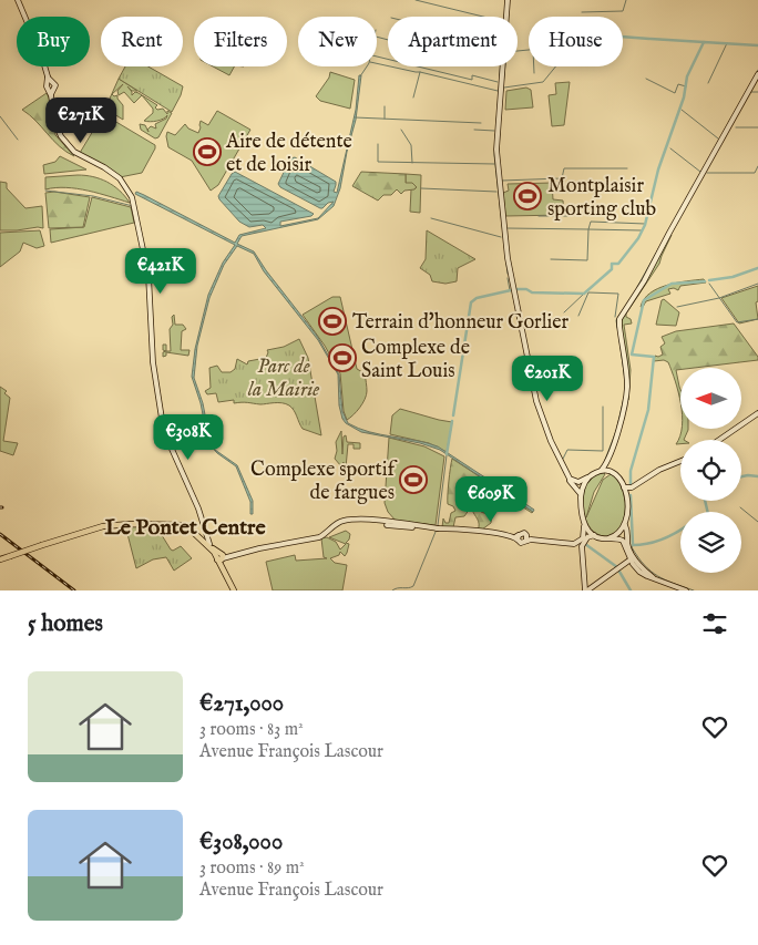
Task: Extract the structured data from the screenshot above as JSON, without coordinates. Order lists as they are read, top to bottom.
{
  "districts": ["Le Pontet Centre"],
  "parks": ["Parc de la Mairie"],
  "places": {
    "sports": [
      "Aire de détente et de loisir",
      "Montplaisir sporting club",
      "Terrain d'honneur Gorlier",
      "Complexe de Saint Louis",
      "Complexe sportif de fargues"
    ]
  },
  "north": "left",
  "page": {
    "chip": [
      "Buy",
      "Rent",
      "Filters",
      "New",
      "Apartment",
      "House"
    ],
    "price": [
      "€271K",
      "€421K",
      "€201K",
      "€308K",
      "€609K"
    ],
    "heading": "5 homes",
    "list": [
      {
        "name": "€271,000",
        "note": "3 rooms · 83 m² · Avenue François Lascour"
      },
      {
        "name": "€308,000",
        "note": "3 rooms · 89 m² · Avenue François Lascour"
      }
    ]
  }
}
